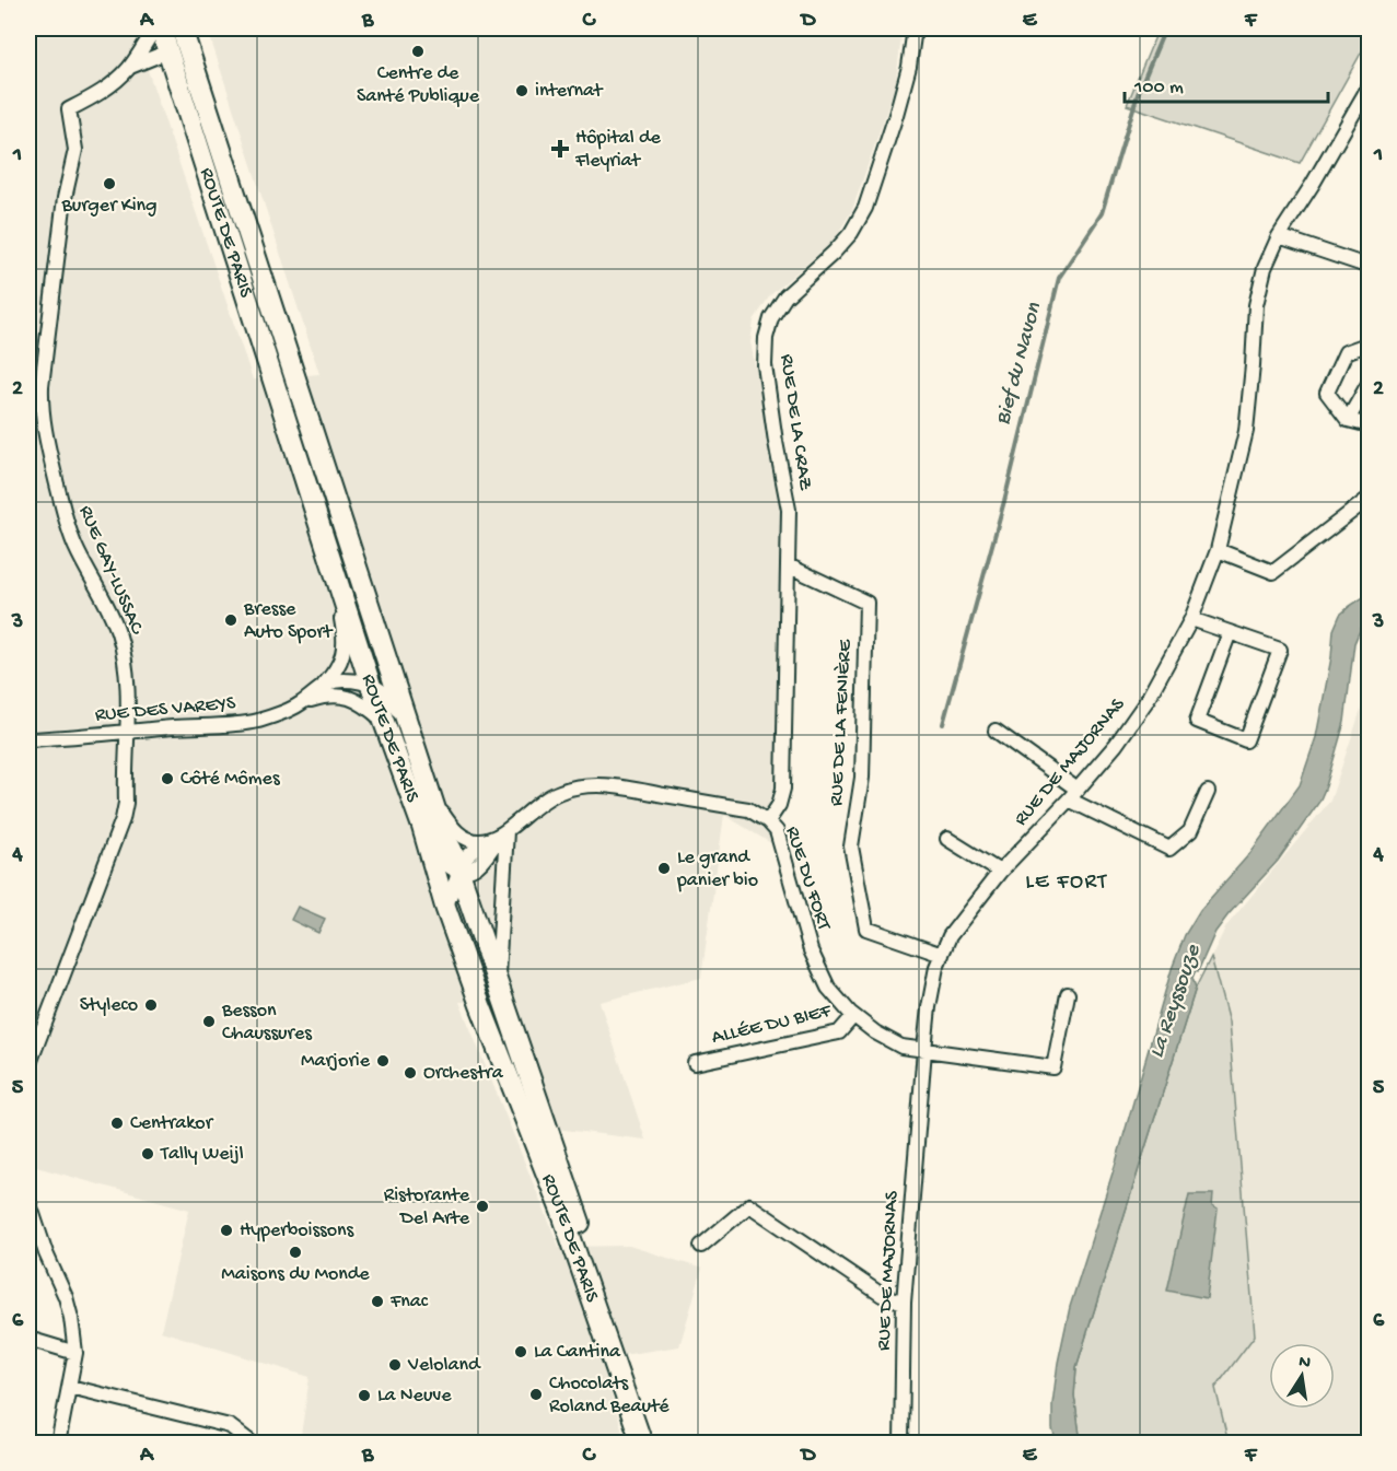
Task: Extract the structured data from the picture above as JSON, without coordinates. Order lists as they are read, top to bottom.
{
  "streets": {
    "main road": ["ROUTE DE PARIS"],
    "street": [
      "RUE DE LA CRAZ",
      "RUE GAY-LUSSAC",
      "RUE DES VAREYS",
      "RUE DE LA FENIÈRE",
      "RUE DE MAJORNAS",
      "RUE DU FORT",
      "ALLÉE DU BIEF"
    ]
  },
  "crossings": [
    ["ROUTE DE PARIS", "RUE GAY-LUSSAC"],
    ["ROUTE DE PARIS", "RUE DES VAREYS"],
    ["ROUTE DE PARIS", "RUE DU FORT"],
    ["RUE DE LA CRAZ", "RUE DE LA FENIÈRE"],
    ["RUE DE LA CRAZ", "RUE DU FORT"],
    ["RUE GAY-LUSSAC", "RUE DES VAREYS"],
    ["RUE DE LA FENIÈRE", "RUE DE MAJORNAS"],
    ["RUE DE MAJORNAS", "RUE DU FORT"],
    ["RUE DU FORT", "ALLÉE DU BIEF"]
  ],
  "districts": ["LE FORT"],
  "water": ["Bief du Navon", "La Reyssouze"],
  "places": {
    "other": [
      "Centre de Santé Publique",
      "internat",
      "Burger King",
      "Bresse Auto Sport",
      "Côté Mômes",
      "Le grand panier bio",
      "Styleco",
      "Besson Chaussures",
      "Marjorie",
      "Orchestra",
      "Centrakor",
      "Tally Weijl",
      "Ristorante Del Arte",
      "Hyperboissons",
      "Maisons du Monde",
      "Fnac",
      "La Cantina",
      "Veloland",
      "Chocolats Roland Beauté",
      "La Neuve"
    ],
    "health": ["Hôpital de Fleyriat"]
  },
  "scale_bar": "100 m",
  "north": "top",
  "grid": {
    "columns": [
      "A",
      "B",
      "C",
      "D",
      "E",
      "F"
    ],
    "rows": [
      "1",
      "2",
      "3",
      "4",
      "5",
      "6"
    ]
  }
}
